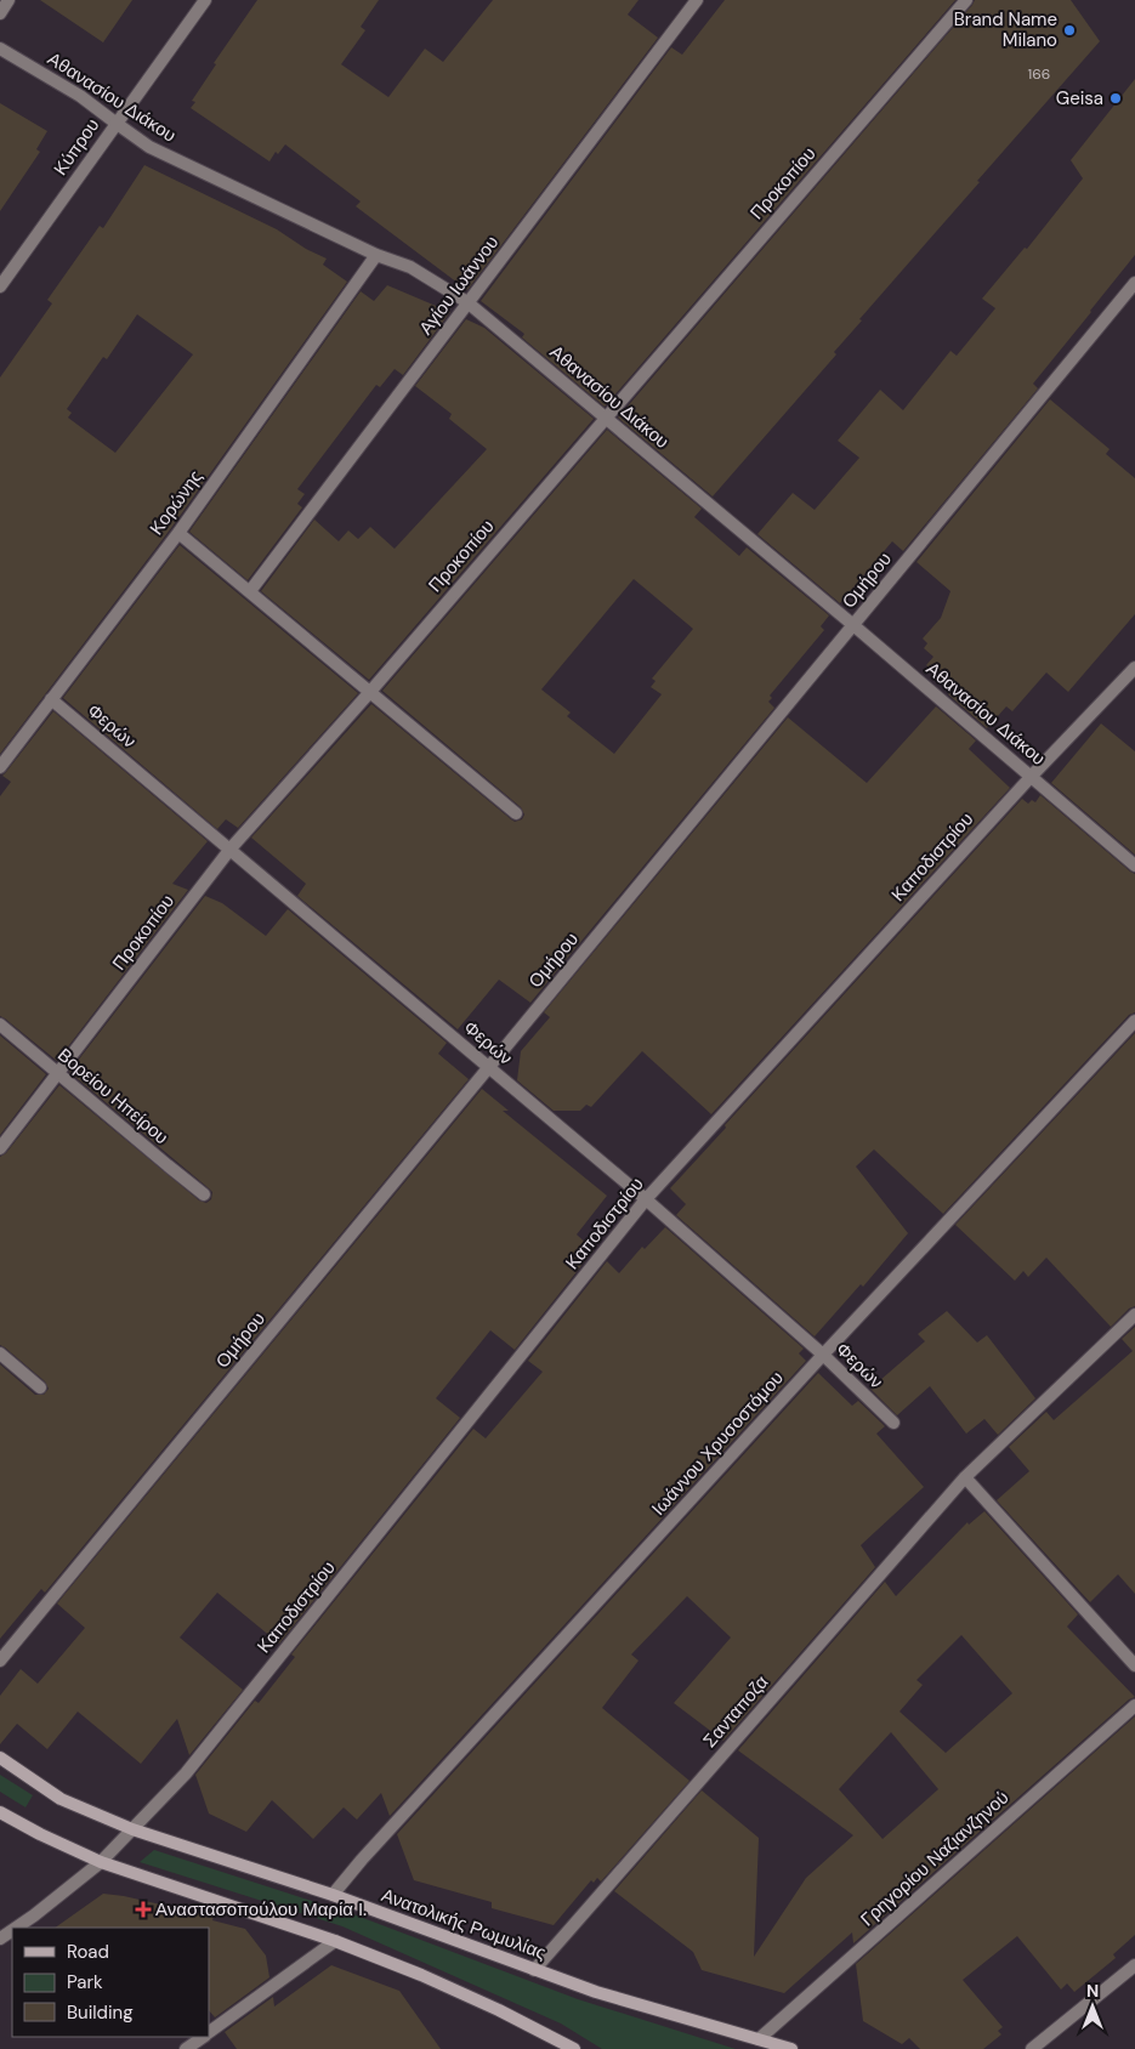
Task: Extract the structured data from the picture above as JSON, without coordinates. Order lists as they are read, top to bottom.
{
  "streets": {
    "main road": ["Ανατολικής Ρωμυλίας"],
    "street": [
      "Αθανασίου Διάκου",
      "Κύπρου",
      "Προκοπίου",
      "Αγίου Ιωάννου",
      "Κορώνης",
      "Ομήρου",
      "Φερών",
      "Καποδιστρίου",
      "Βορείου Ηπείρου",
      "Ιωάννου Χρυσοστόμου",
      "Σανταποζα",
      "Γρηγορίου Ναζιανζηνού"
    ]
  },
  "crossings": [
    ["Αθανασίου Διάκου", "Κύπρου"],
    ["Αθανασίου Διάκου", "Προκοπίου"],
    ["Αθανασίου Διάκου", "Αγίου Ιωάννου"],
    ["Αθανασίου Διάκου", "Κορώνης"],
    ["Αθανασίου Διάκου", "Ομήρου"],
    ["Αθανασίου Διάκου", "Καποδιστρίου"],
    ["Προκοπίου", "Φερών"],
    ["Προκοπίου", "Βορείου Ηπείρου"],
    ["Κορώνης", "Φερών"],
    ["Ομήρου", "Φερών"],
    ["Φερών", "Καποδιστρίου"],
    ["Φερών", "Ιωάννου Χρυσοστόμου"],
    ["Καποδιστρίου", "Ανατολικής Ρωμυλίας"],
    ["Ιωάννου Χρυσοστόμου", "Ανατολικής Ρωμυλίας"],
    ["Σανταποζα", "Ανατολικής Ρωμυλίας"],
    ["Γρηγορίου Ναζιανζηνού", "Ανατολικής Ρωμυλίας"]
  ],
  "places": {
    "other": ["Brand Name Milano", "Geisa"],
    "health": ["Αναστασοπούλου Μαρία Ι."]
  },
  "house_numbers": ["166"],
  "legend": ["Road", "Park", "Building"],
  "north": "top"
}
